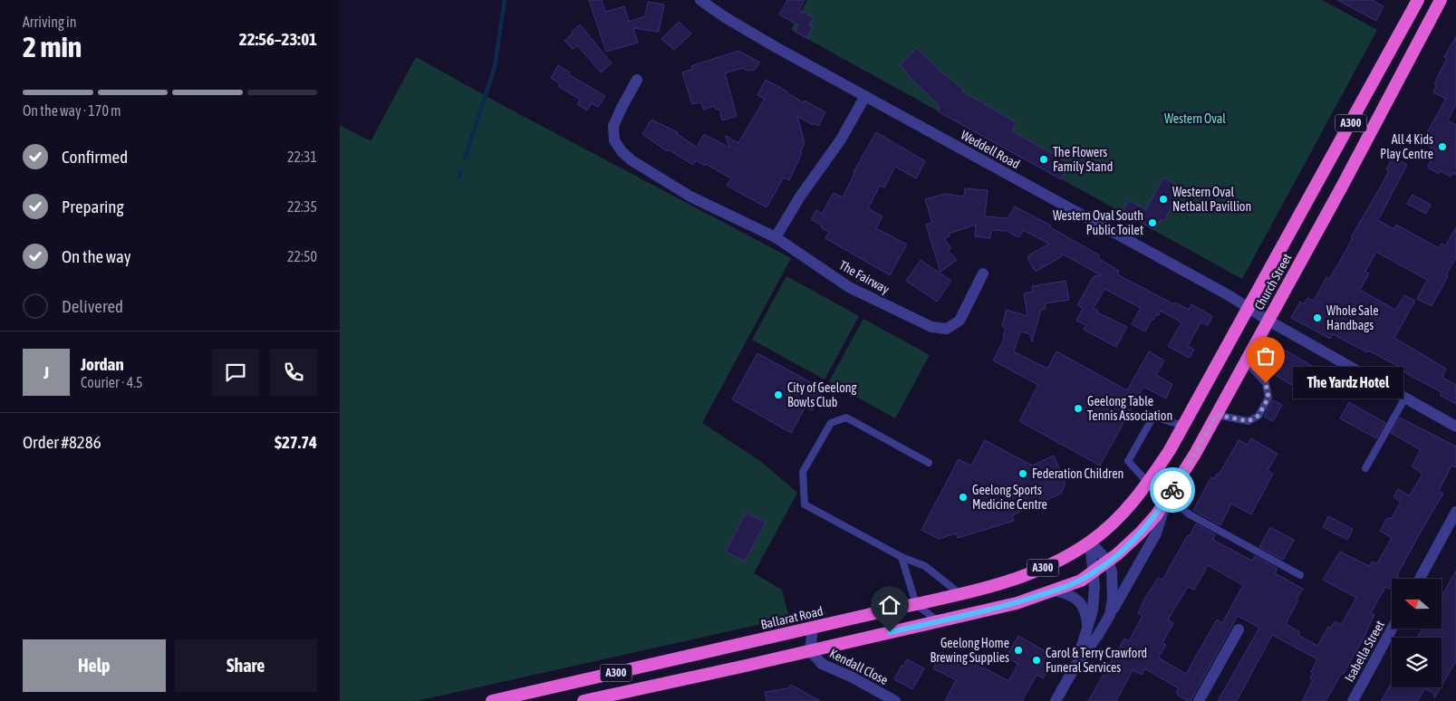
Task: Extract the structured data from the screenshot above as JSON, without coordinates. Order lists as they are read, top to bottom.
{
  "streets": {
    "highway": ["A300", "Church Street", "Ballarat Road"],
    "street": [
      "Weddell Road",
      "The Fairway",
      "Isabella Street",
      "Kendall Close"
    ]
  },
  "crossings": [
    ["A300", "Church Street"],
    ["A300", "Kendall Close"],
    ["Weddell Road", "Church Street"],
    ["Church Street", "Ballarat Road"]
  ],
  "parks": ["Western Oval"],
  "places": [
    "All 4 Kids Play Centre",
    "The Flowers Family Stand",
    "Western Oval Netball Pavillion",
    "Western Oval South Public Toilet",
    "Whole Sale Handbags",
    "The Yardz Hotel",
    "City of Geelong Bowls Club",
    "Geelong Table Tennis Association",
    "Federation Children",
    "Geelong Sports Medicine Centre",
    "Geelong Home Brewing Supplies",
    "Carol & Terry Crawford Funeral Services"
  ],
  "north": "left",
  "page": {
    "heading": ["2 min", "Arriving in", "22:56–23:01"],
    "panel": [
      "Jordan",
      "Courier · 4.5",
      "Order #8286",
      "$27.74"
    ],
    "bar": "On the way · 170 m",
    "list": [
      ["Confirmed", "22:31"],
      ["Preparing", "22:35"],
      ["On the way", "22:50"],
      "Delivered"
    ],
    "round": "J",
    "bubble": "The Yardz Hotel",
    "buttons": ["Help", "Share"]
  }
}
